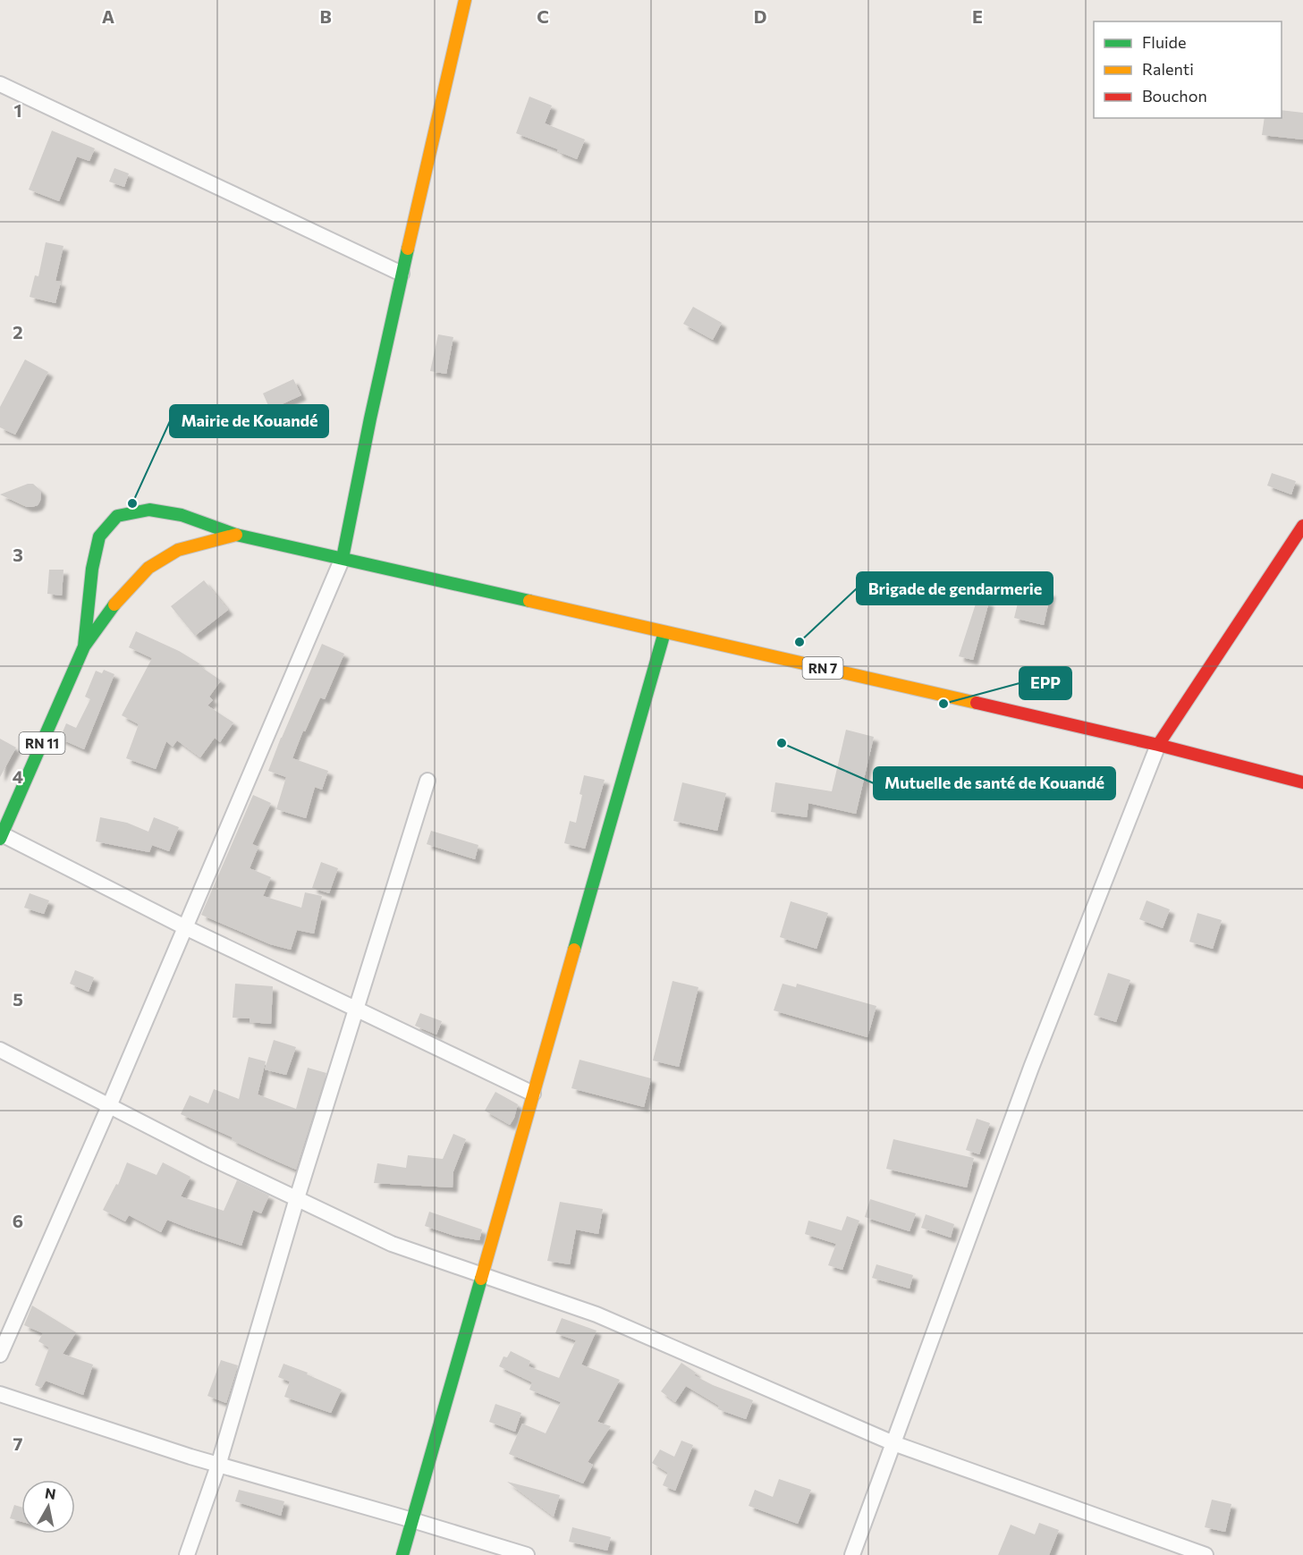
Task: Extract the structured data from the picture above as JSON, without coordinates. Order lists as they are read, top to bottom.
{
  "streets": {
    "main road": ["RN 7", "RN 11"]
  },
  "crossings": [
    ["RN 7", "RN 11"]
  ],
  "places": [
    "Mairie de Kouandé",
    "Brigade de gendarmerie",
    "EPP",
    "Mutuelle de santé de Kouandé"
  ],
  "legend": ["Fluide", "Ralenti", "Bouchon"],
  "north": "top",
  "grid": {
    "columns": [
      "A",
      "B",
      "C",
      "D",
      "E"
    ],
    "rows": [
      "1",
      "2",
      "3",
      "4",
      "5",
      "6",
      "7"
    ]
  }
}
